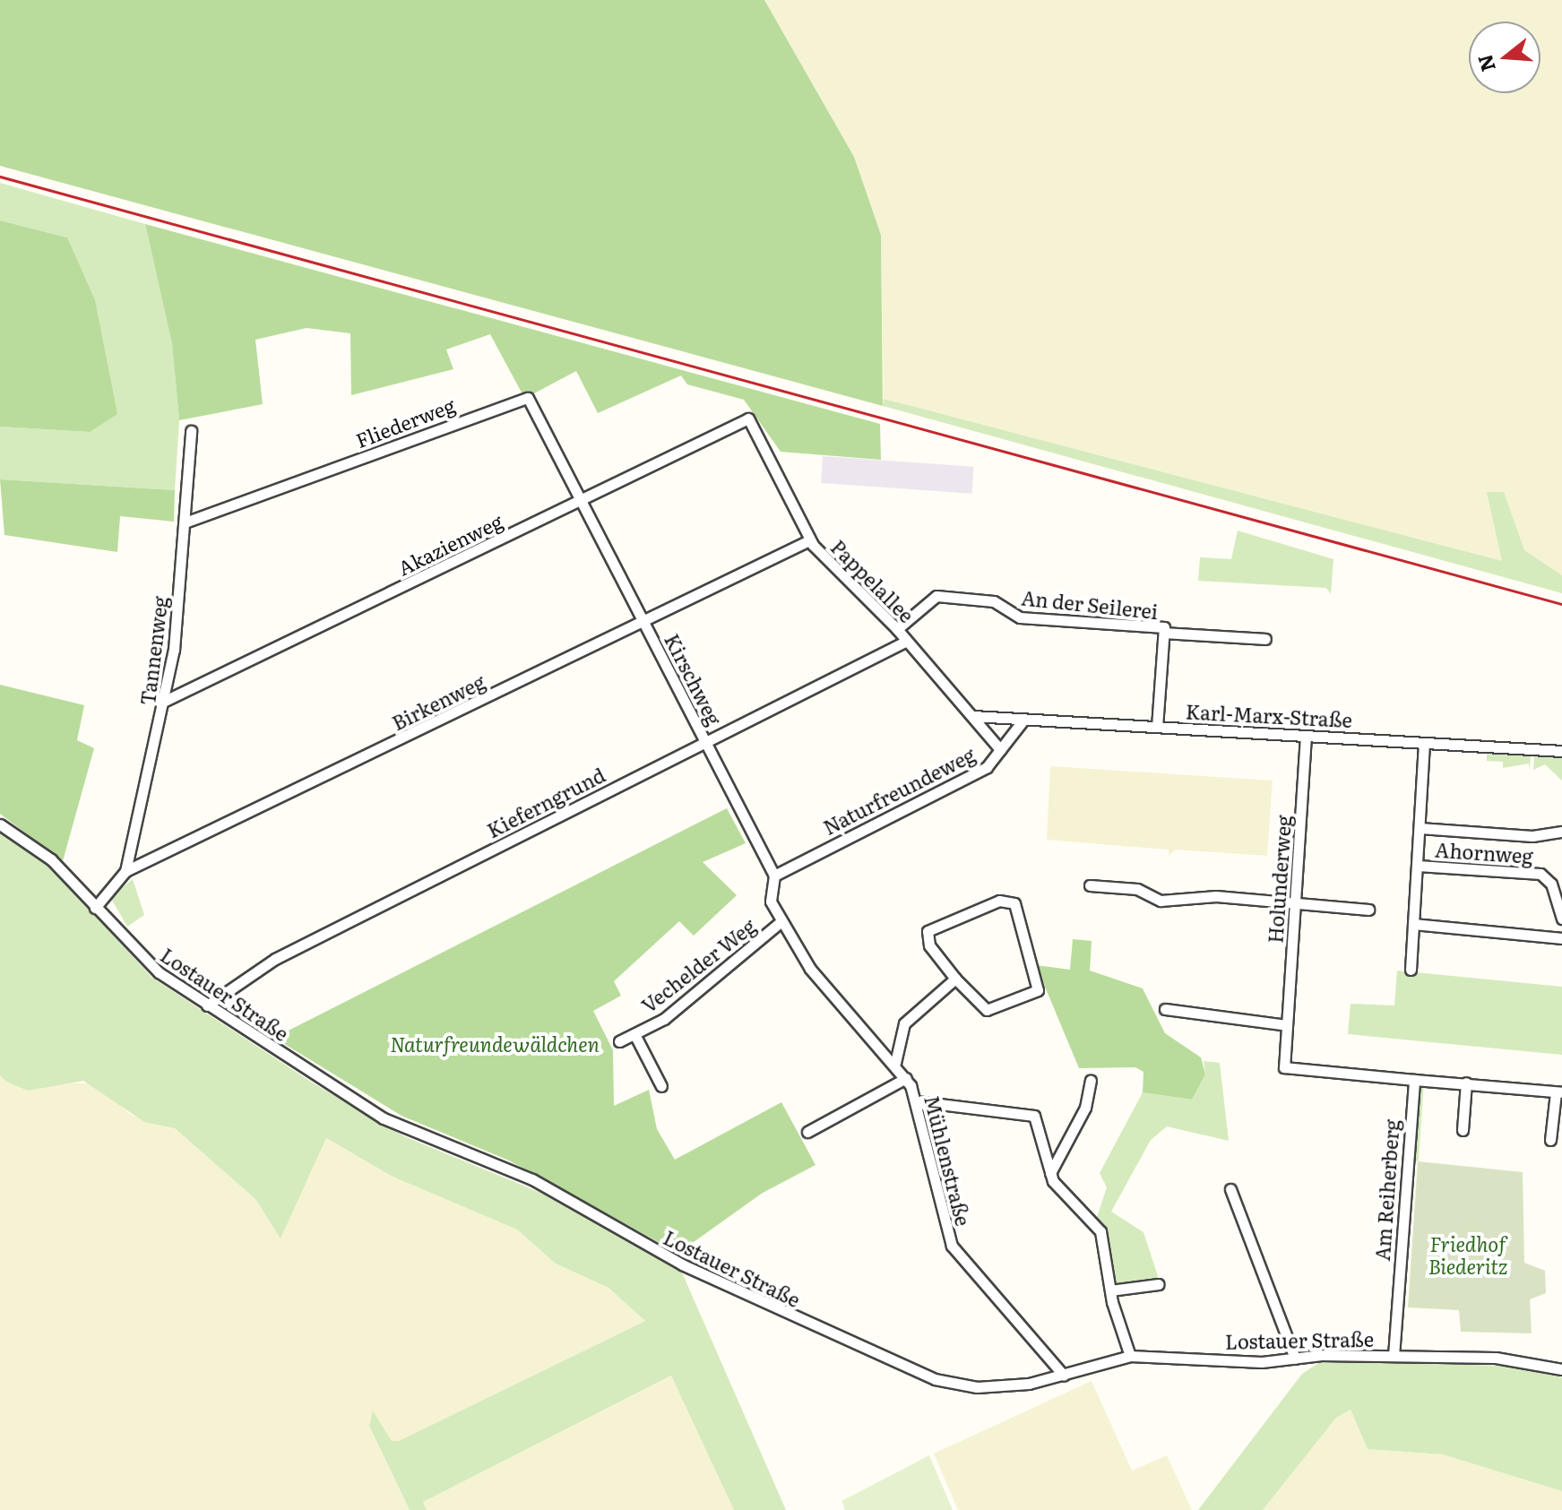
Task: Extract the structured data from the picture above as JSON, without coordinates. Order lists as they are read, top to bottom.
{
  "streets": {
    "street": [
      "Fliederweg",
      "Akazienweg",
      "Pappelallee",
      "An der Seilerei",
      "Tannenweg",
      "Kirschweg",
      "Birkenweg",
      "Karl-Marx-Straße",
      "Naturfreundeweg",
      "Kieferngrund",
      "Ahornweg",
      "Holunderweg",
      "Vechelder Weg",
      "Lostauer Straße",
      "Mühlenstraße",
      "Am Reiherberg"
    ]
  },
  "crossings": [
    ["Fliederweg", "Akazienweg"],
    ["Fliederweg", "Tannenweg"],
    ["Fliederweg", "Kirschweg"],
    ["Akazienweg", "Pappelallee"],
    ["Akazienweg", "Tannenweg"],
    ["Akazienweg", "Kirschweg"],
    ["Pappelallee", "An der Seilerei"],
    ["Pappelallee", "Birkenweg"],
    ["Pappelallee", "Karl-Marx-Straße"],
    ["Pappelallee", "Naturfreundeweg"],
    ["Pappelallee", "Kieferngrund"],
    ["An der Seilerei", "Karl-Marx-Straße"],
    ["Tannenweg", "Birkenweg"],
    ["Kirschweg", "Birkenweg"],
    ["Kirschweg", "Naturfreundeweg"],
    ["Kirschweg", "Kieferngrund"],
    ["Kirschweg", "Mühlenstraße"],
    ["Birkenweg", "Lostauer Straße"],
    ["Karl-Marx-Straße", "Naturfreundeweg"],
    ["Karl-Marx-Straße", "Ahornweg"],
    ["Karl-Marx-Straße", "Holunderweg"],
    ["Naturfreundeweg", "Mühlenstraße"],
    ["Kieferngrund", "Lostauer Straße"],
    ["Holunderweg", "Am Reiherberg"],
    ["Vechelder Weg", "Mühlenstraße"],
    ["Lostauer Straße", "Mühlenstraße"],
    ["Lostauer Straße", "Am Reiherberg"]
  ],
  "parks": ["Naturfreundewäldchen", "Friedhof Biederitz"],
  "north": "left"
}
